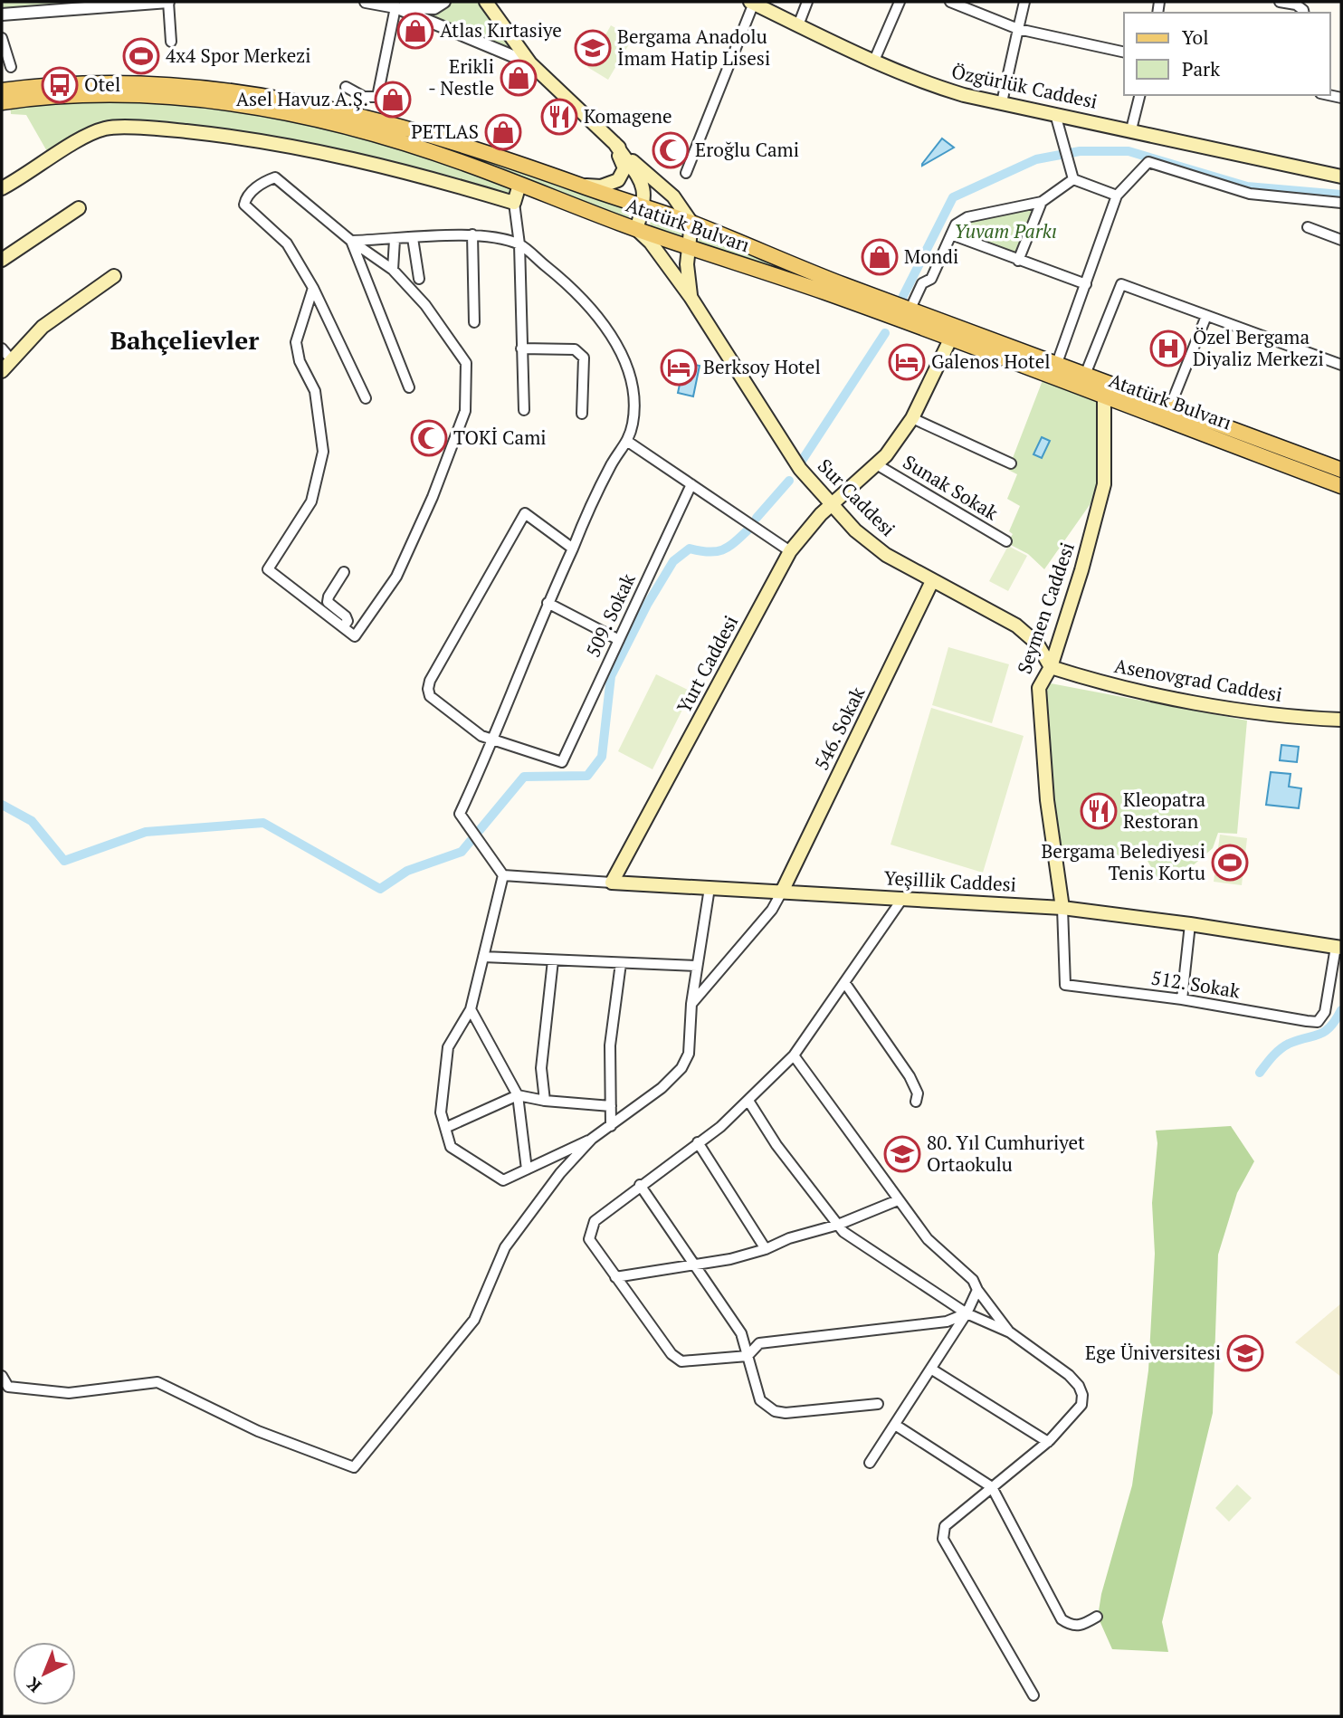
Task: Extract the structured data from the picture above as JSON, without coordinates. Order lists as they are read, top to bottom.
{
  "streets": {
    "main road": [
      "Özgürlük Caddesi",
      "Atatürk Bulvarı",
      "Sur Caddesi",
      "Seymen Caddesi",
      "Yurt Caddesi",
      "Asenovgrad Caddesi",
      "546. Sokak",
      "Yeşillik Caddesi"
    ],
    "street": ["Sunak Sokak", "509. Sokak", "512. Sokak"]
  },
  "crossings": [
    ["Atatürk Bulvarı", "Sur Caddesi"],
    ["Atatürk Bulvarı", "Seymen Caddesi"],
    ["Atatürk Bulvarı", "Yurt Caddesi"],
    ["Sunak Sokak", "Yurt Caddesi"],
    ["Sur Caddesi", "Seymen Caddesi"],
    ["Sur Caddesi", "Yurt Caddesi"],
    ["Sur Caddesi", "Asenovgrad Caddesi"],
    ["Sur Caddesi", "546. Sokak"],
    ["Seymen Caddesi", "Asenovgrad Caddesi"],
    ["Seymen Caddesi", "Yeşillik Caddesi"],
    ["Seymen Caddesi", "512. Sokak"],
    ["546. Sokak", "Yeşillik Caddesi"],
    ["Yeşillik Caddesi", "512. Sokak"]
  ],
  "districts": ["Bahçelievler"],
  "parks": ["Yuvam Parkı"],
  "places": {
    "shop": [
      "Atlas Kırtasiye",
      "Erikli - Nestle",
      "Asel Havuz A.Ş.",
      "PETLAS",
      "Mondi"
    ],
    "school or university": ["Bergama Anadolu İmam Hatip Lisesi", "80. Yıl Cumhuriyet Ortaokulu", "Ege Üniversitesi"],
    "sports": ["4x4 Spor Merkezi", "Bergama Belediyesi Tenis Kortu"],
    "bus stop": ["Otel"],
    "restaurant": ["Komagene", "Kleopatra Restoran"],
    "mosque": ["Eroğlu Cami", "TOKİ Cami"],
    "hospital": ["Özel Bergama Diyaliz Merkezi"],
    "hotel": ["Galenos Hotel", "Berksoy Hotel"]
  },
  "legend": ["Yol", "Park"],
  "north": "bottom left"
}
